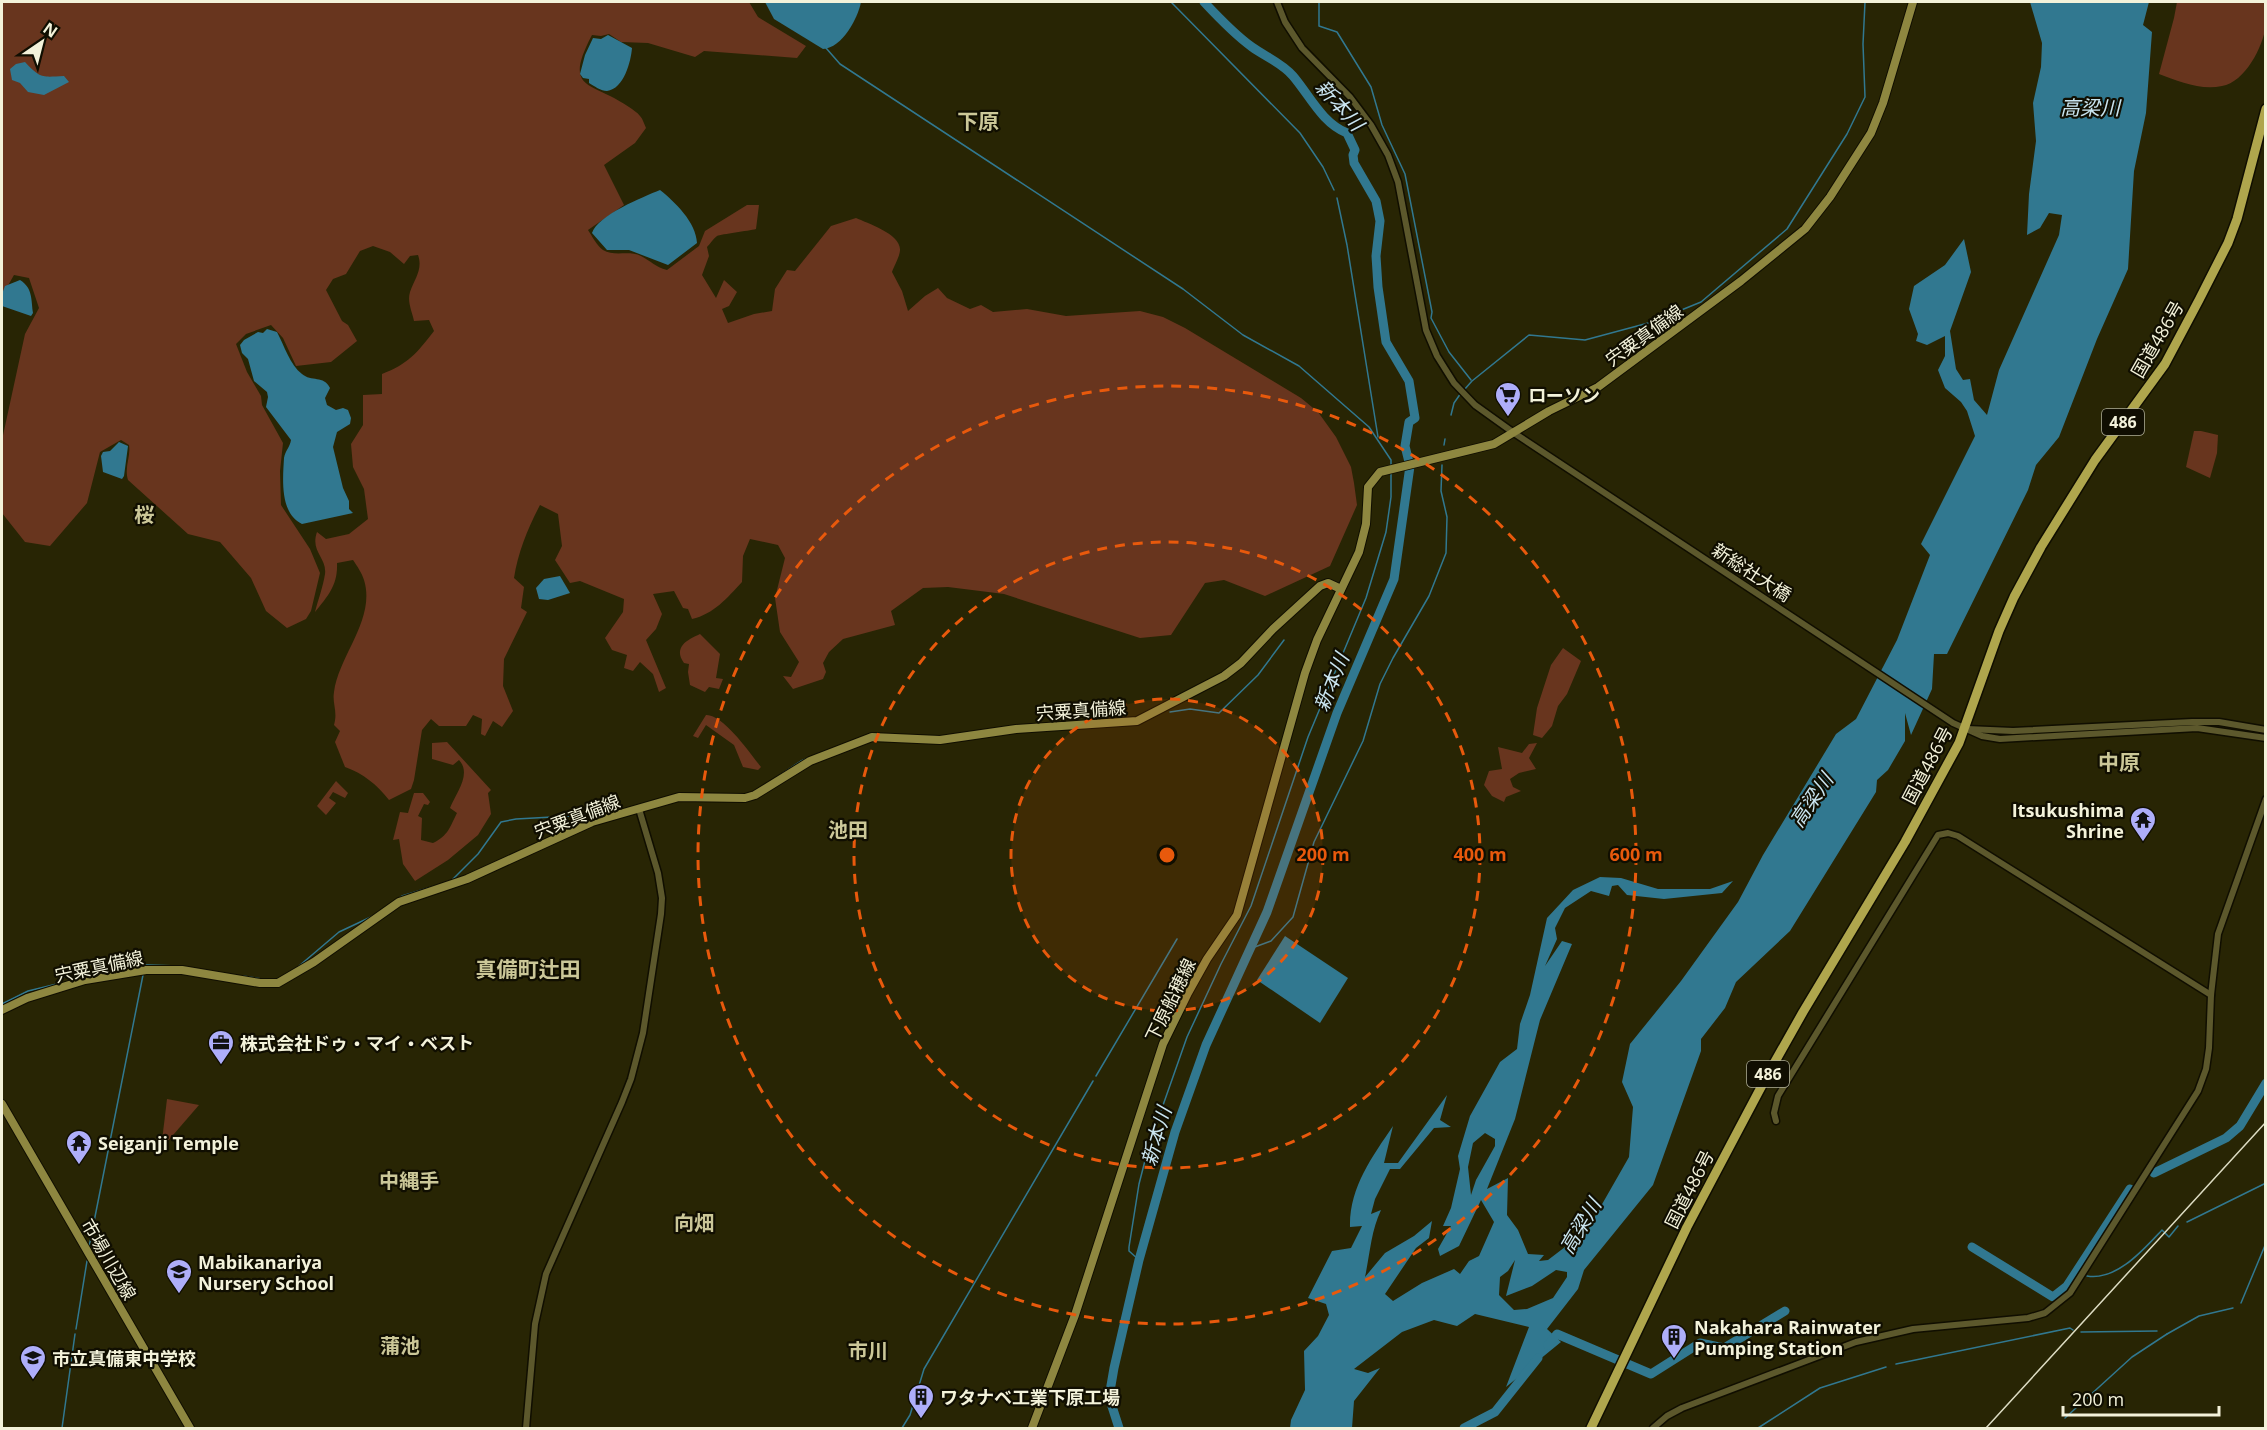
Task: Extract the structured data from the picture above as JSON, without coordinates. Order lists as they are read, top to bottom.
{
  "streets": {
    "highway": ["国道486号", "486"],
    "main road": ["宍粟真備線", "下原船穂線", "市場川辺線"],
    "street": ["新総社大橋"]
  },
  "crossings": [
    ["宍粟真備線", "新総社大橋"],
    ["宍粟真備線", "下原船穂線"],
    ["国道486号", "新総社大橋"]
  ],
  "districts": [
    "下原",
    "桜",
    "中原",
    "池田",
    "真備町辻田",
    "中縄手",
    "向畑",
    "蒲池",
    "市川"
  ],
  "water": ["新本川", "高梁川"],
  "places": {
    "supermarket": ["ローソン"],
    "temple": ["Itsukushima Shrine", "Seiganji Temple"],
    "office": ["株式会社ドゥ・マイ・ベスト"],
    "school or university": ["Mabikanariya Nursery School", "市立真備東中学校"],
    "building": ["Nakahara Rainwater Pumping Station", "ワタナベ工業下原工場"]
  },
  "scale_bar": "200 m",
  "north": "top right",
  "rings": ["200 m", "400 m", "600 m"]
}
